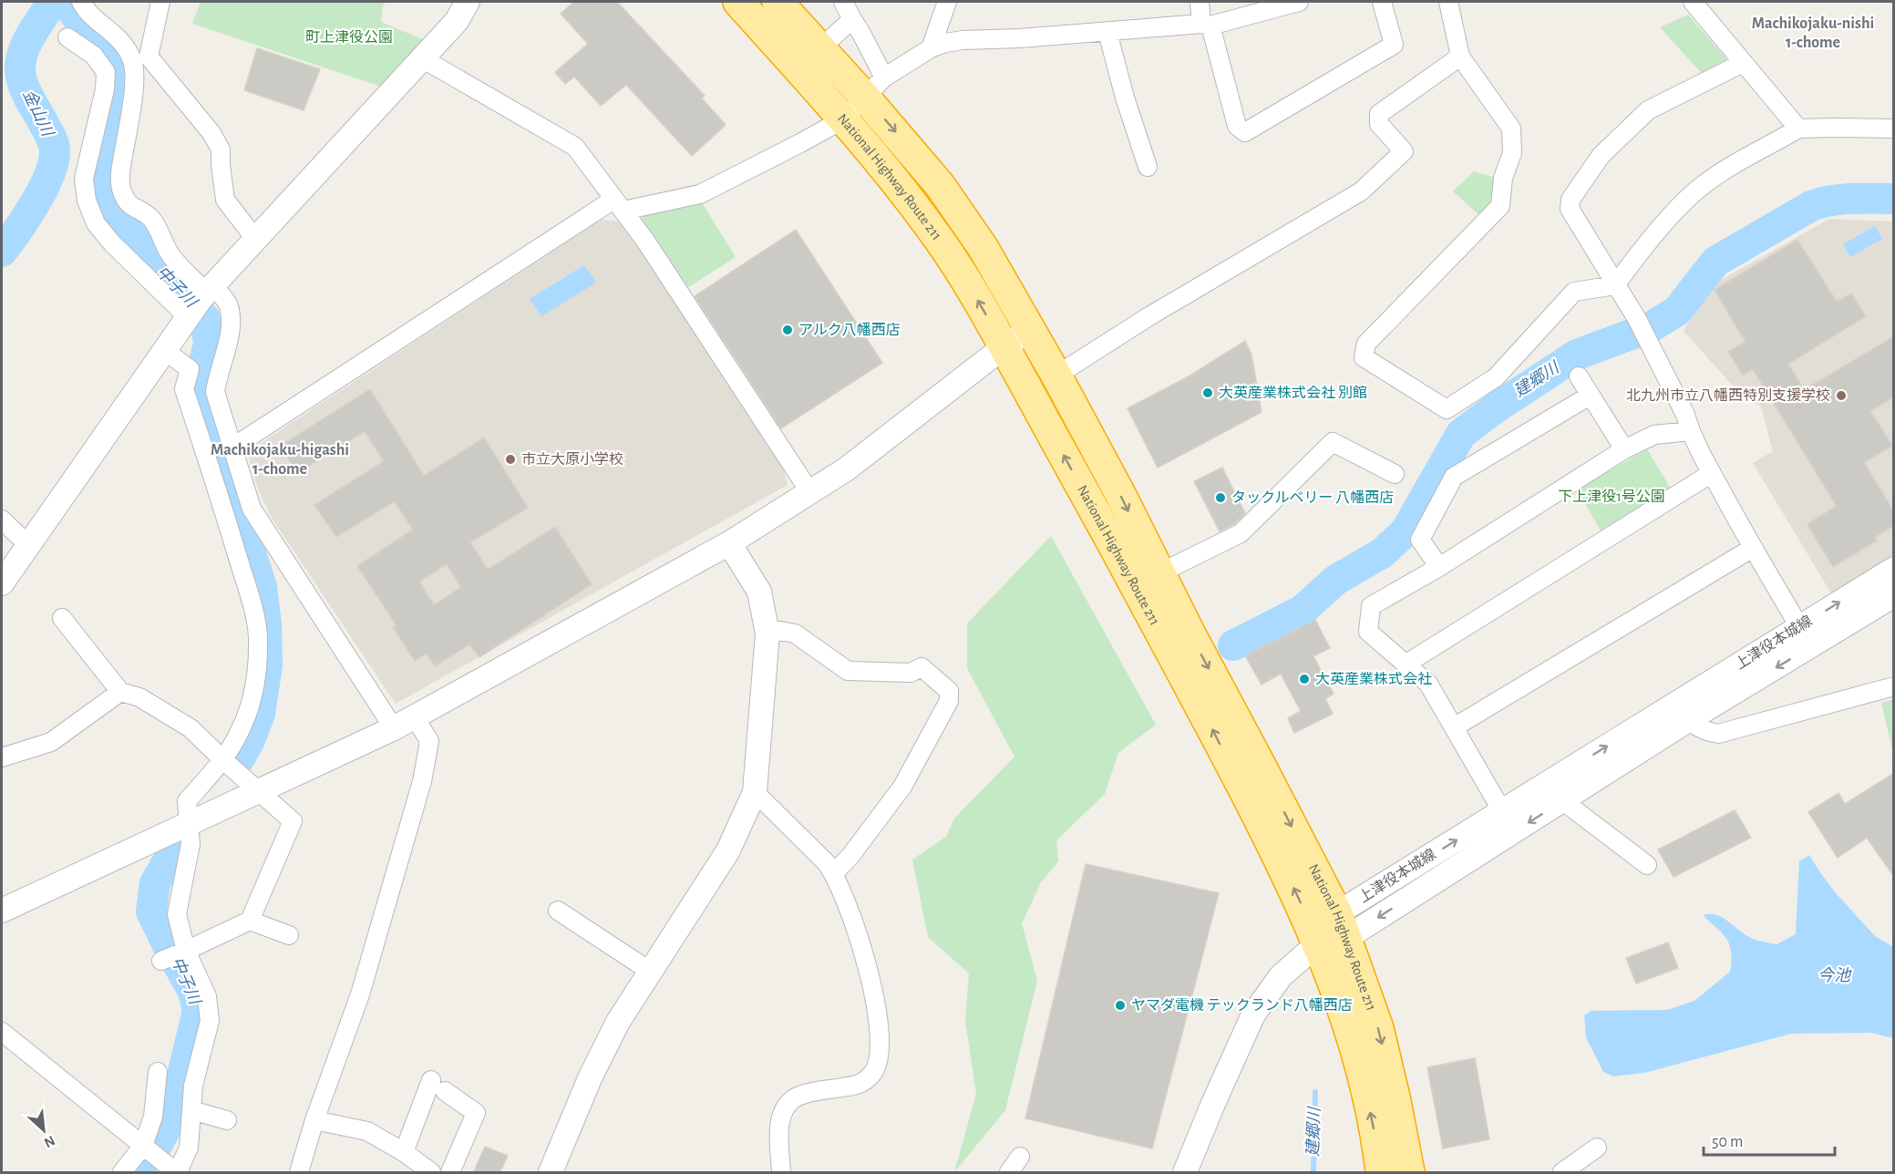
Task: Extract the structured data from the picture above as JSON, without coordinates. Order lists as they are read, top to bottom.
{
  "streets": {
    "highway": ["National Highway Route 211"],
    "street": ["上津役本城線"]
  },
  "crossings": [
    ["National Highway Route 211", "上津役本城線"]
  ],
  "districts": ["Machikojaku-nishi 1-chome", "Machikojaku-higashi 1-chome"],
  "water": [
    "金山川",
    "中子川",
    "建郷川",
    "今池"
  ],
  "parks": ["町上津役公園", "下上津役1号公園"],
  "places": [
    "アルク八幡西店",
    "大英産業株式会社 別館",
    "北九州市立八幡西特別支援学校",
    "市立大原小学校",
    "タックルベリー 八幡西店",
    "大英産業株式会社",
    "ヤマダ電機 テックランド八幡西店"
  ],
  "scale_bar": "50 m",
  "north": "bottom right"
}
